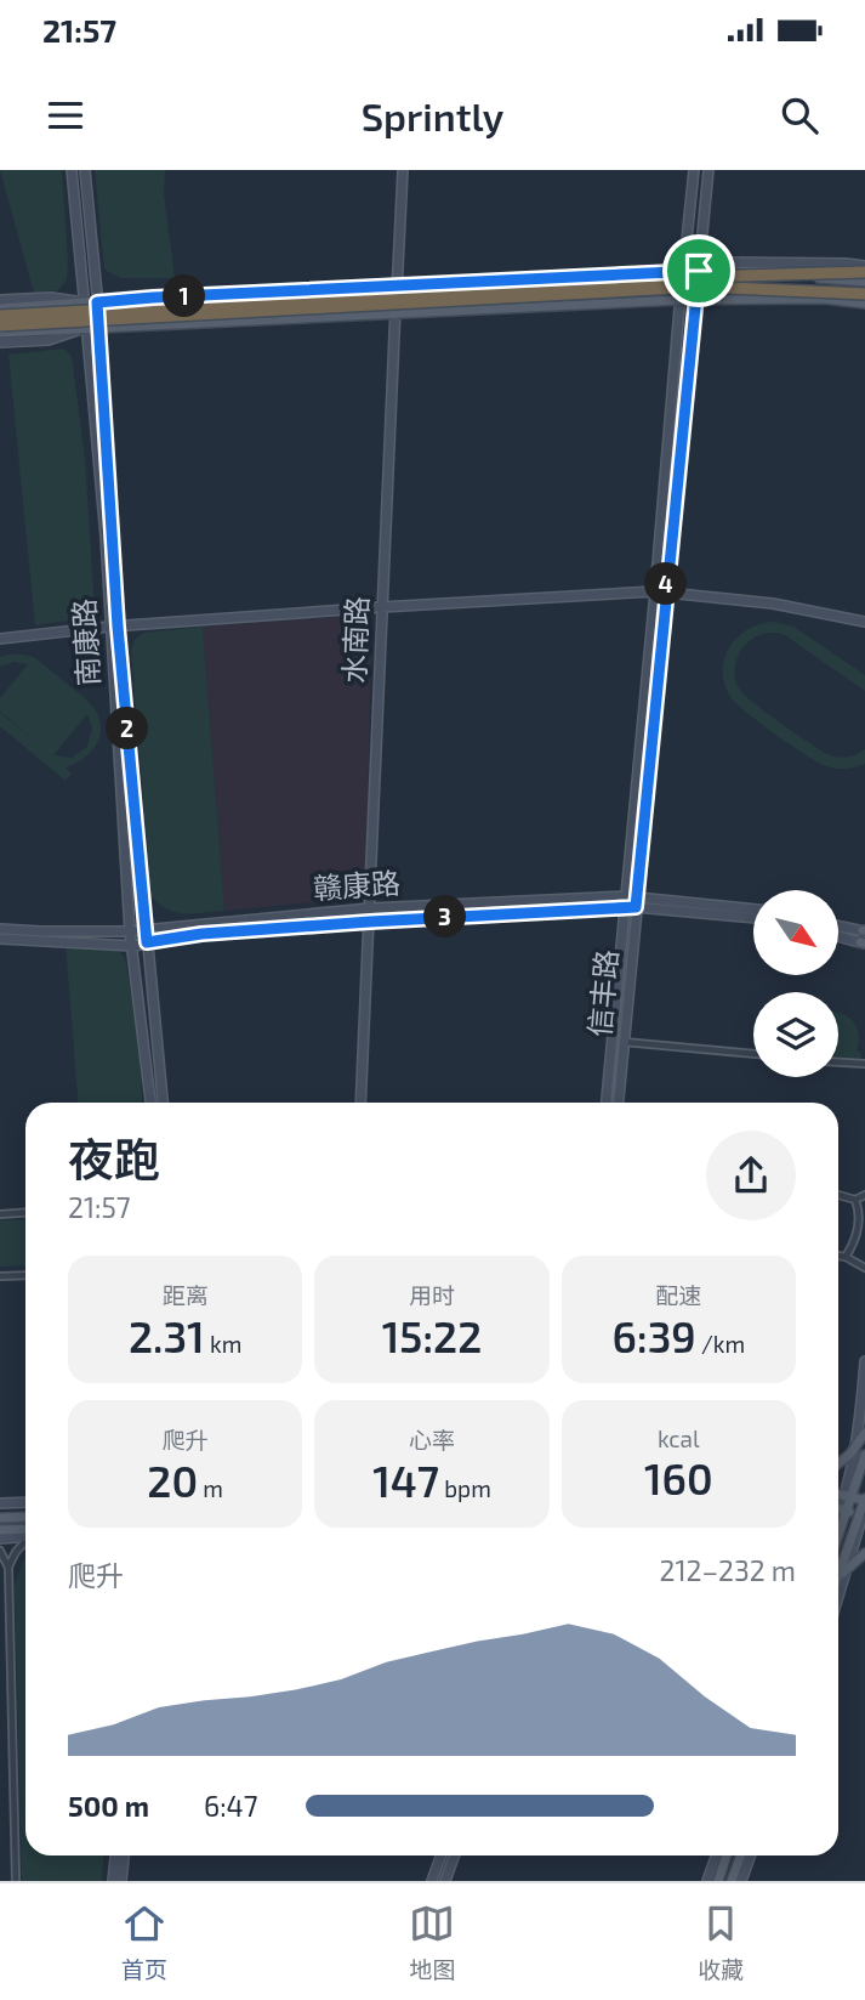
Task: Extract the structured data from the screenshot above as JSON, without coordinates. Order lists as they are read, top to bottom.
{
  "streets": {
    "main road": [
      "水南路",
      "南康路",
      "赣康路",
      "信丰路"
    ]
  },
  "crossings": [
    ["水南路", "赣康路"],
    ["南康路", "赣康路"],
    ["赣康路", "信丰路"]
  ],
  "north": "bottom right",
  "page": {
    "status": "21:57",
    "header": "Sprintly",
    "pins": [
      "1",
      "4",
      "2",
      "3"
    ],
    "heading": ["夜跑", "21:57"],
    "stats": [
      ["距离", "2.31 km"],
      ["用时", "15:22"],
      ["配速", "6:39 /km"],
      ["爬升", "20 m"],
      ["心率", "147 bpm"],
      ["kcal", "160"]
    ],
    "chart": ["爬升", "212–232 m"],
    "list": [
      {
        "name": "500 m",
        "note": "6:47"
      }
    ],
    "tabs": ["首页", "地图", "收藏"]
  }
}
